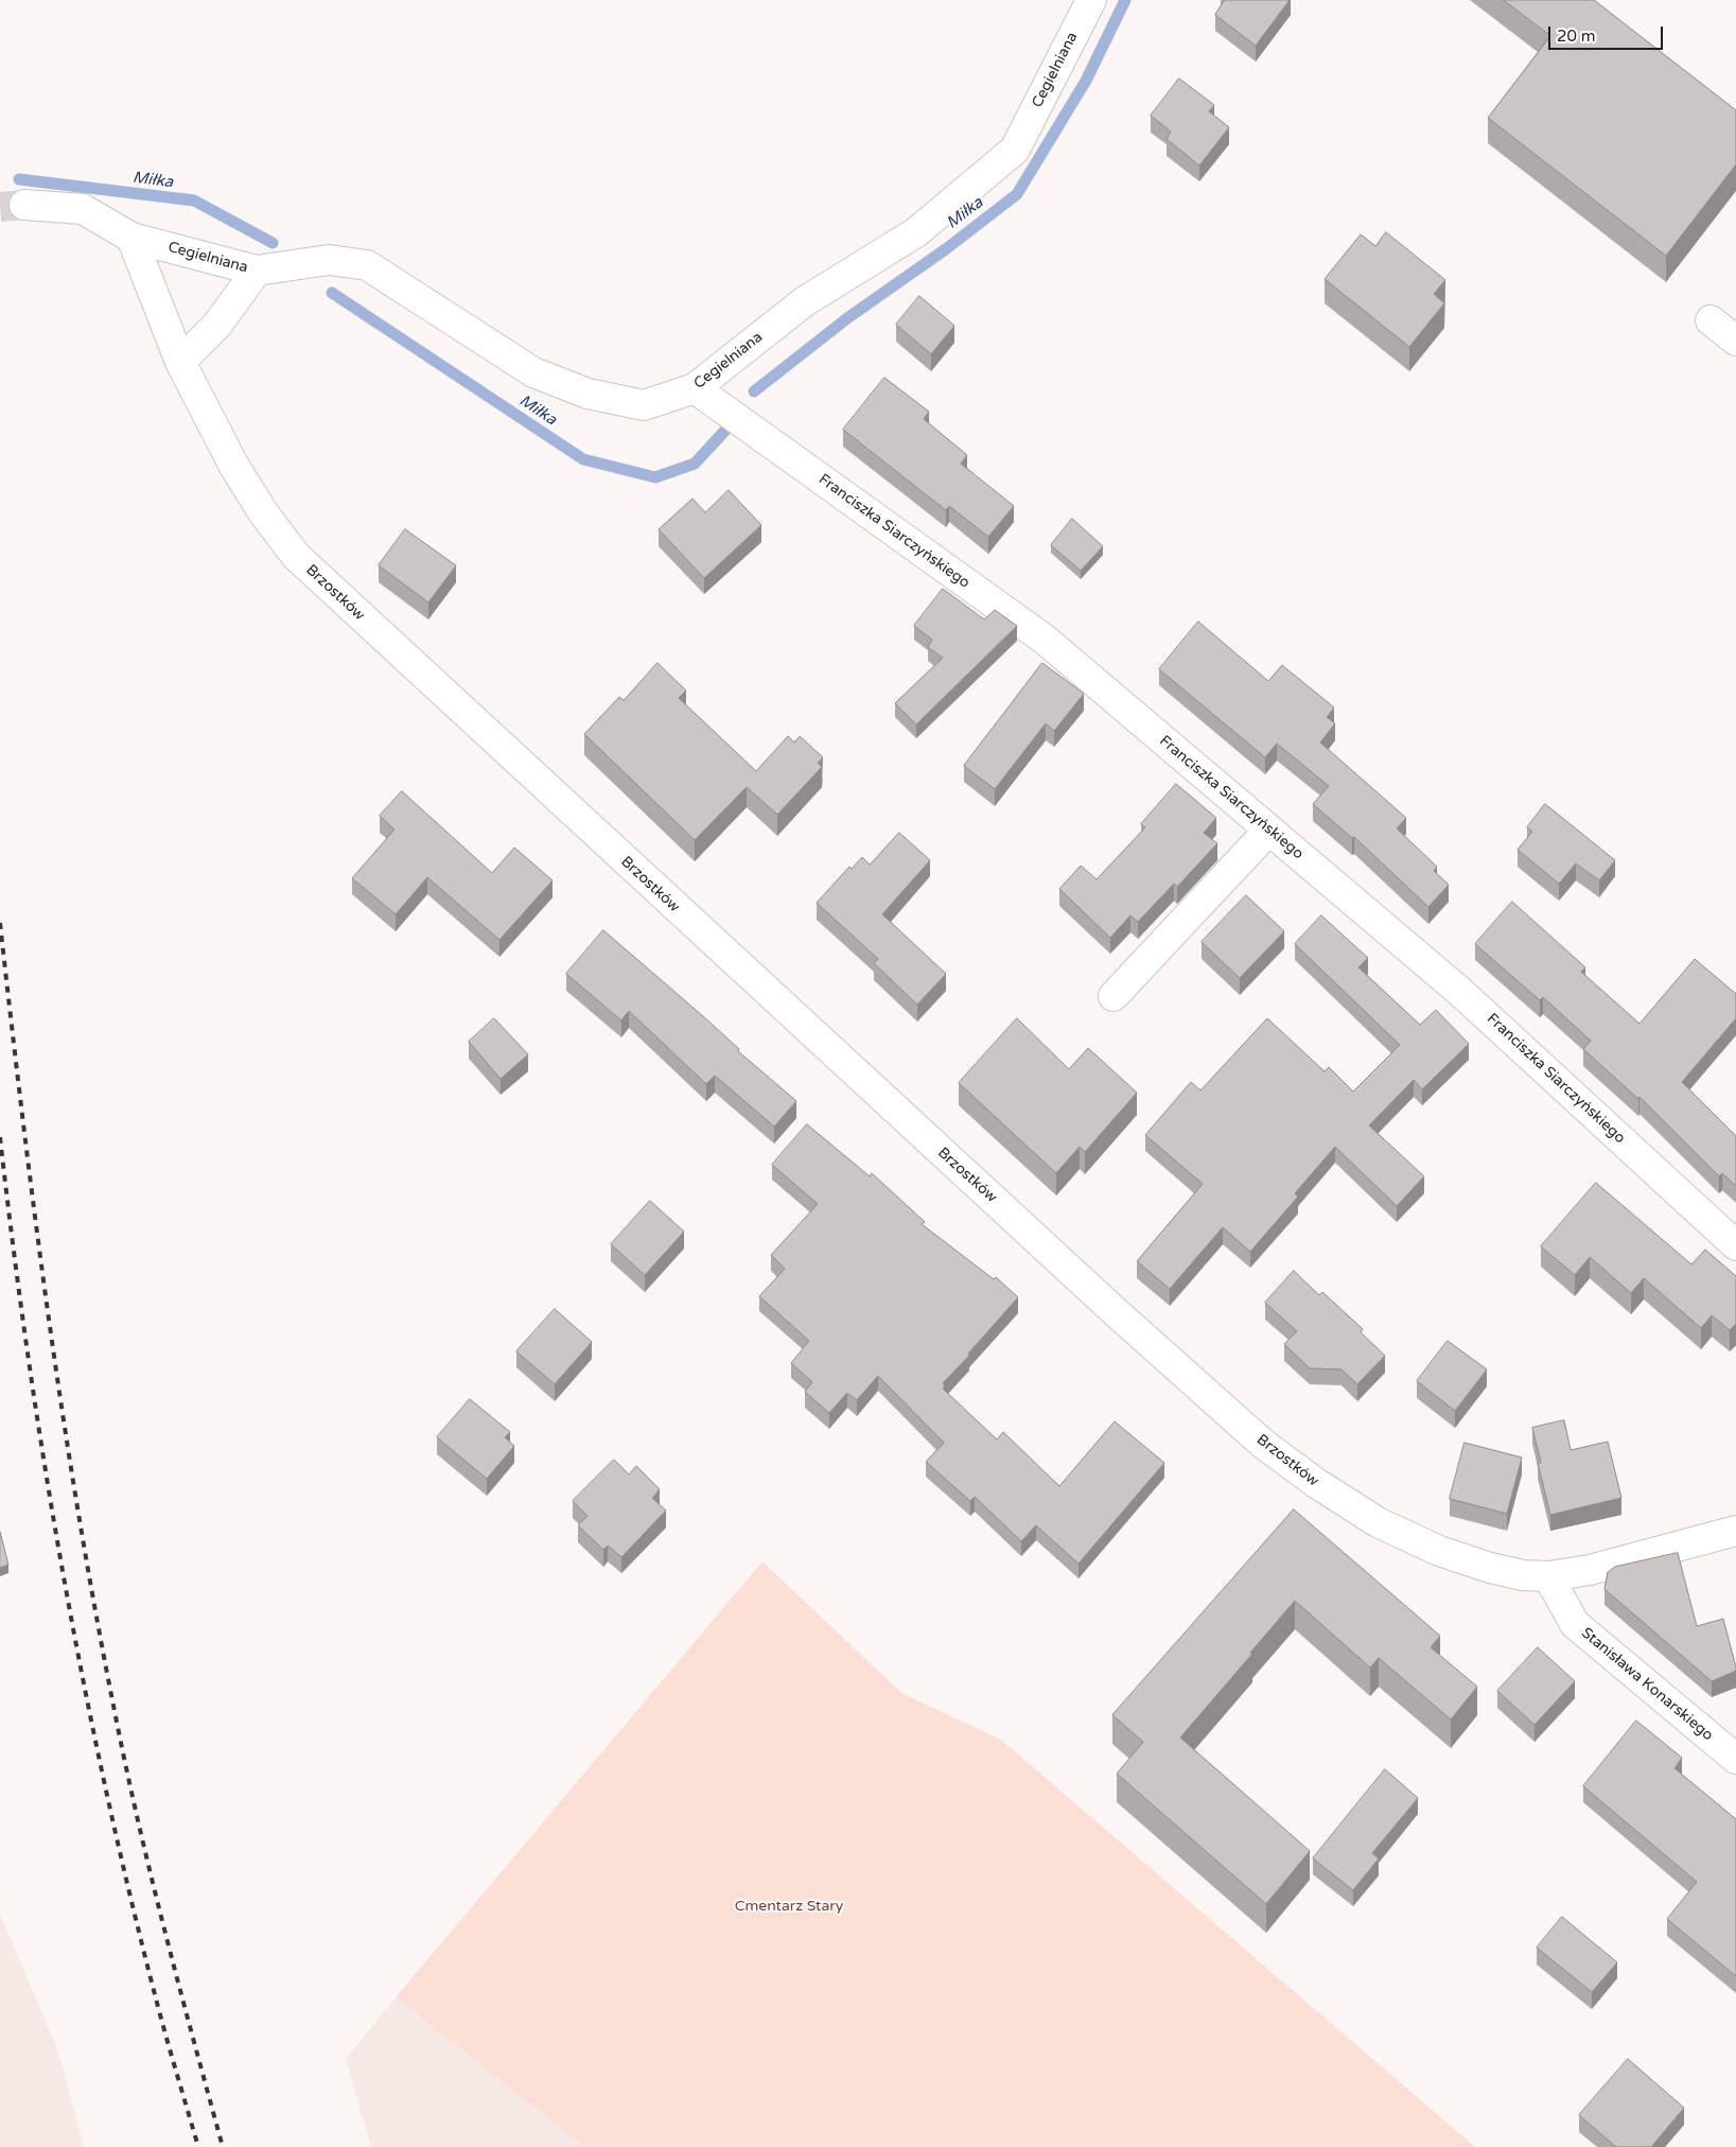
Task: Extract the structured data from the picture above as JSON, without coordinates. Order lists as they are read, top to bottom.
{
  "streets": {
    "street": [
      "Cegielniana",
      "Franciszka Siarczyńskiego",
      "Brzostków",
      "Stanisława Konarskiego"
    ]
  },
  "crossings": [
    ["Cegielniana", "Franciszka Siarczyńskiego"],
    ["Cegielniana", "Brzostków"],
    ["Brzostków", "Stanisława Konarskiego"]
  ],
  "water": ["Miłka"],
  "parks": ["Cmentarz Stary"],
  "scale_bar": "20 m"
}
